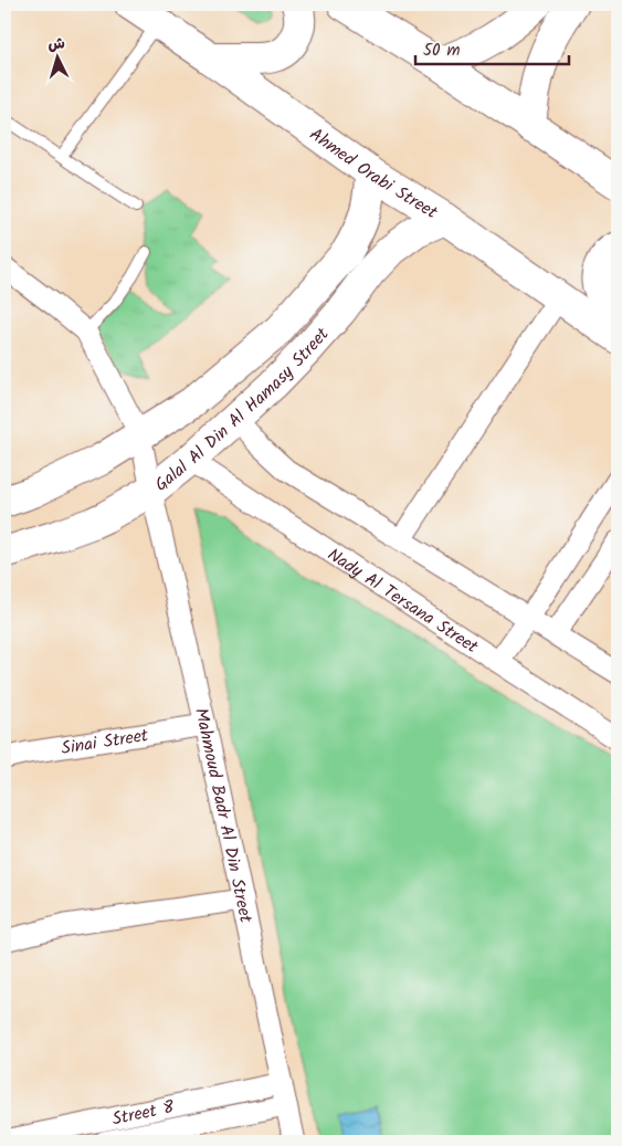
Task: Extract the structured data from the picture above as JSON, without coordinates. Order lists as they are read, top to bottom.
{
  "streets": {
    "main road": ["Ahmed Orabi Street", "Galal Al Din Al Hamasy Street"],
    "street": [
      "Nady Al Tersana Street",
      "Sinai Street",
      "Mahmoud Badr Al Din Street",
      "Street 8"
    ]
  },
  "crossings": [
    ["Ahmed Orabi Street", "Galal Al Din Al Hamasy Street"],
    ["Galal Al Din Al Hamasy Street", "Nady Al Tersana Street"],
    ["Galal Al Din Al Hamasy Street", "Mahmoud Badr Al Din Street"],
    ["Sinai Street", "Mahmoud Badr Al Din Street"],
    ["Mahmoud Badr Al Din Street", "Street 8"]
  ],
  "scale_bar": "50 m",
  "north": "top"
}
